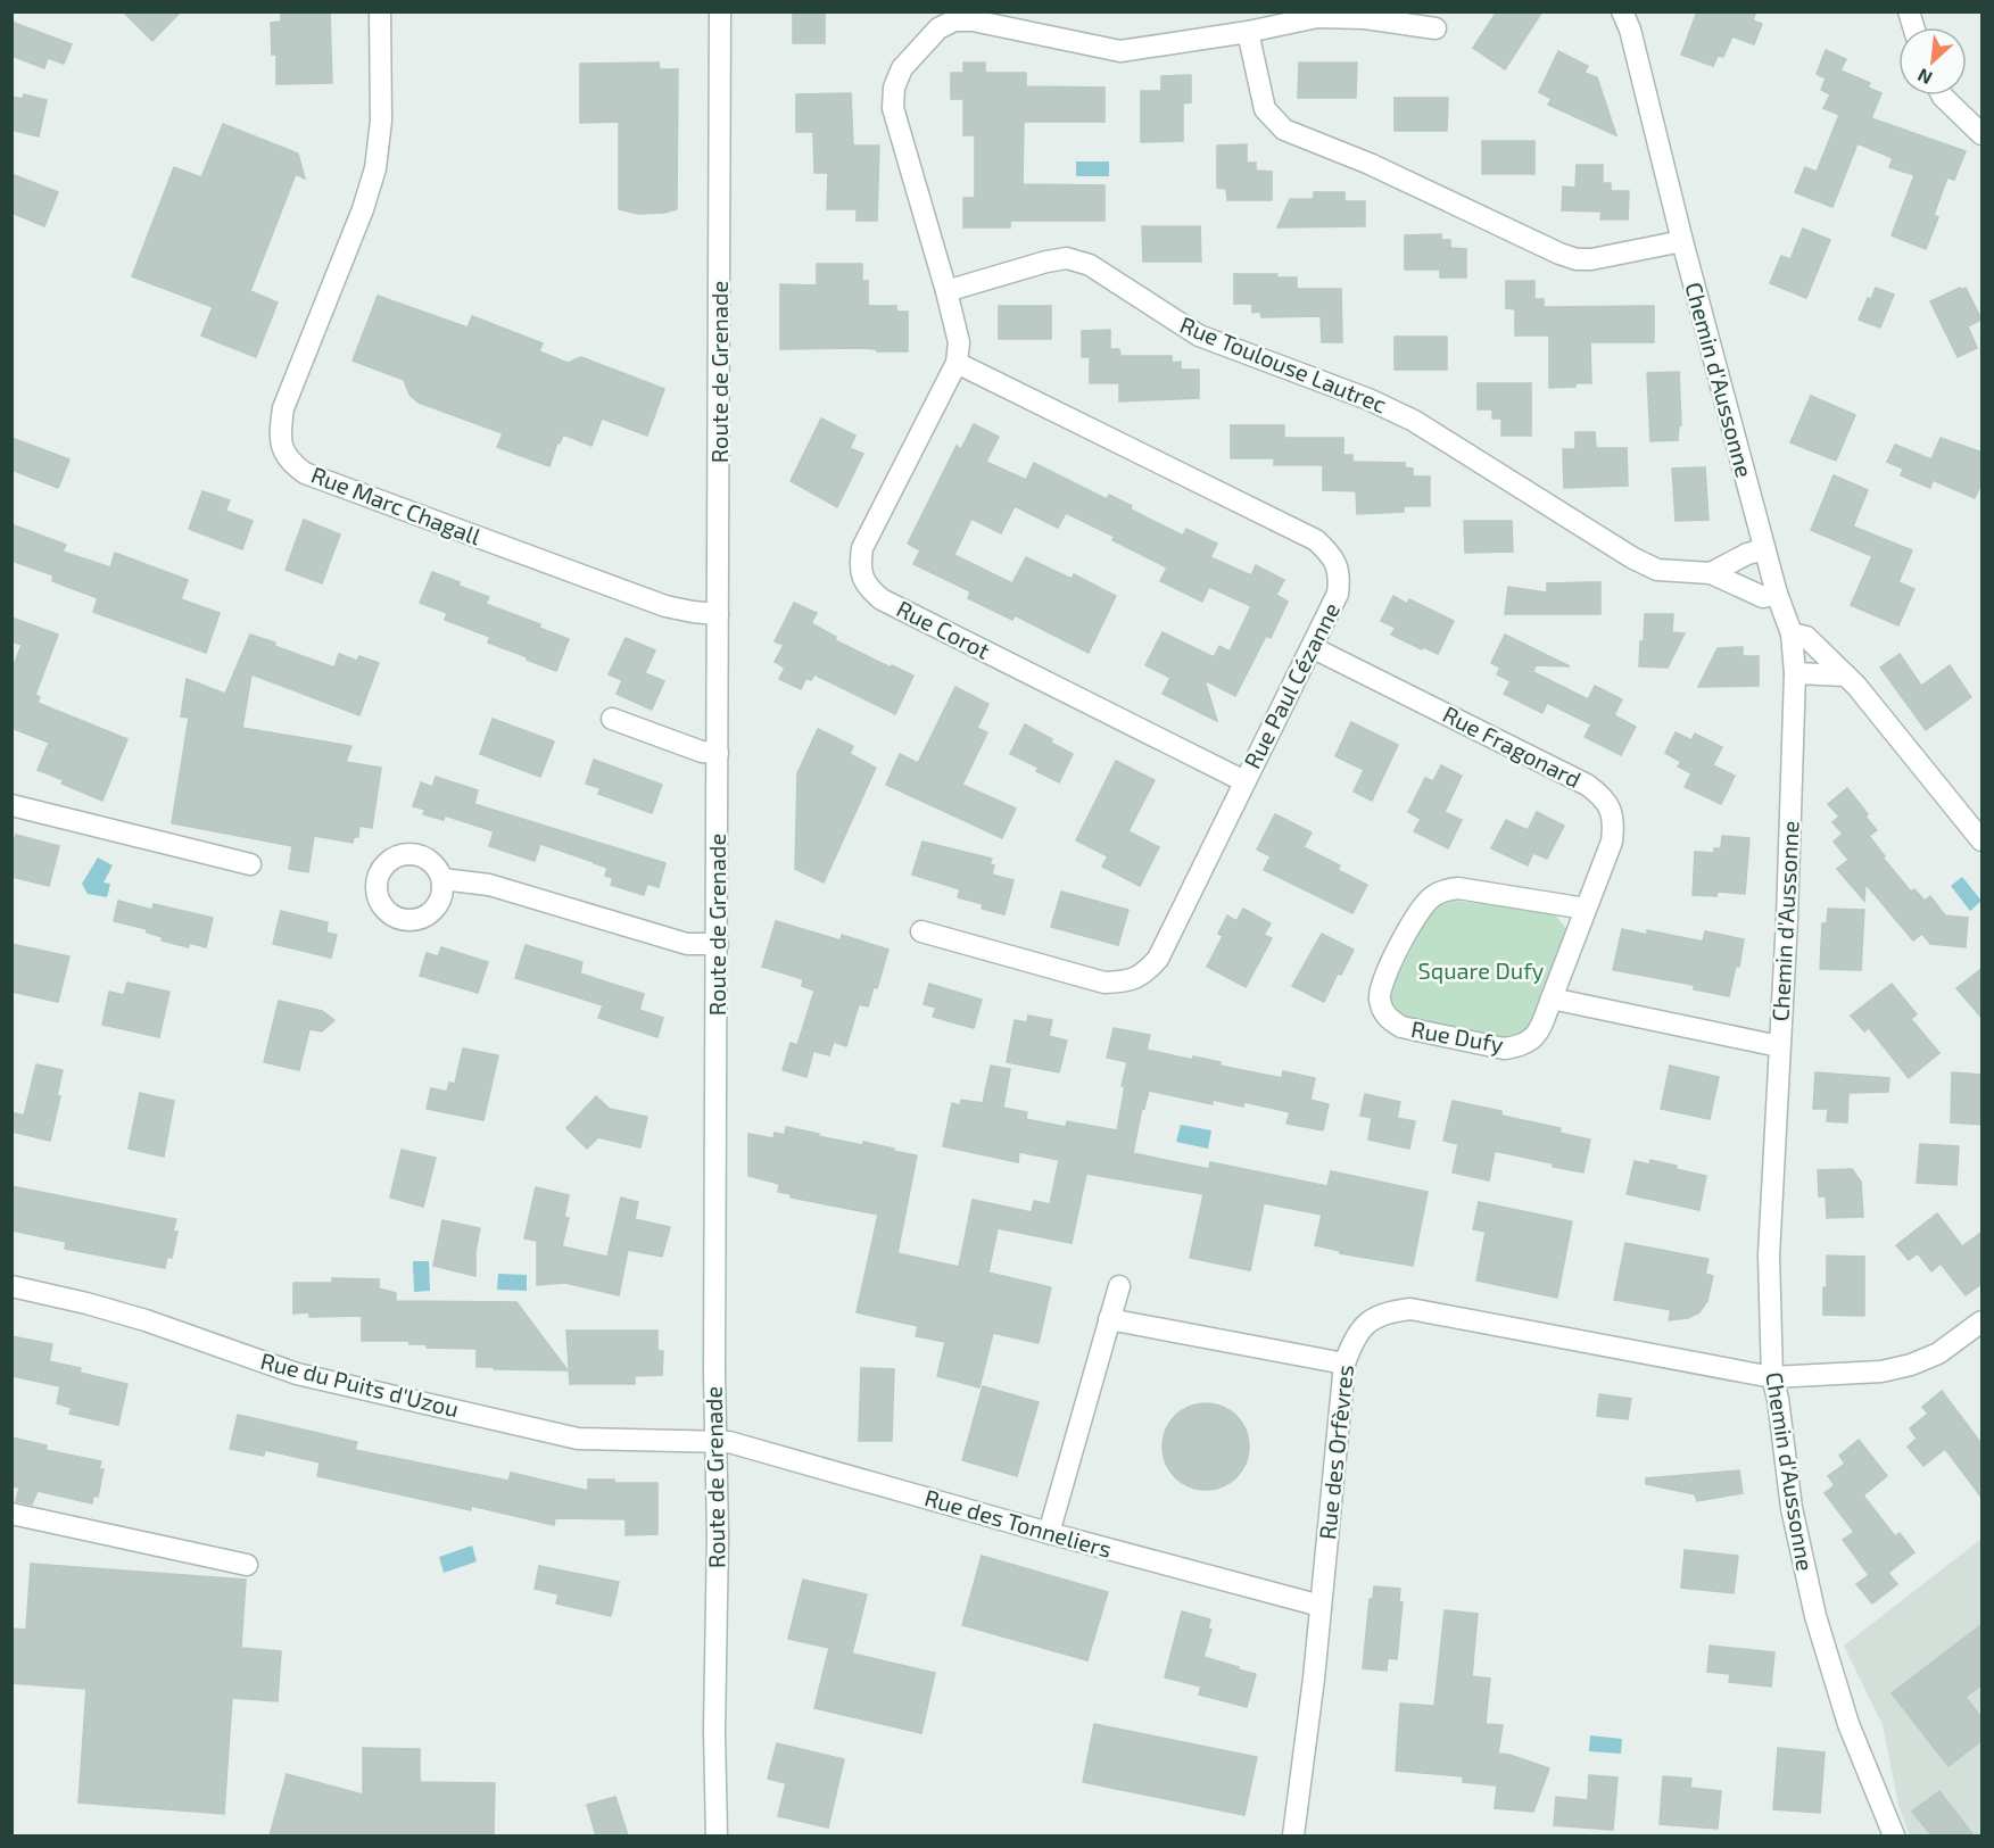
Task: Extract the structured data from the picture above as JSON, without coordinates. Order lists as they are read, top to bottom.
{
  "streets": {
    "street": [
      "Rue Toulouse Lautrec",
      "Route de Grenade",
      "Chemin d'Aussonne",
      "Rue Marc Chagall",
      "Rue Corot",
      "Rue Paul Cézanne",
      "Rue Fragonard",
      "Rue Dufy",
      "Rue du Puits d'Uzou",
      "Rue des Orfèvres",
      "Rue des Tonneliers"
    ]
  },
  "crossings": [
    ["Rue Toulouse Lautrec", "Chemin d'Aussonne"],
    ["Route de Grenade", "Rue Marc Chagall"],
    ["Route de Grenade", "Rue du Puits d'Uzou"],
    ["Route de Grenade", "Rue des Tonneliers"],
    ["Chemin d'Aussonne", "Rue des Orfèvres"],
    ["Rue Corot", "Rue Paul Cézanne"],
    ["Rue Paul Cézanne", "Rue Fragonard"],
    ["Rue Fragonard", "Rue Dufy"],
    ["Rue du Puits d'Uzou", "Rue des Tonneliers"],
    ["Rue des Orfèvres", "Rue des Tonneliers"]
  ],
  "parks": ["Square Dufy"],
  "north": "bottom left"
}
